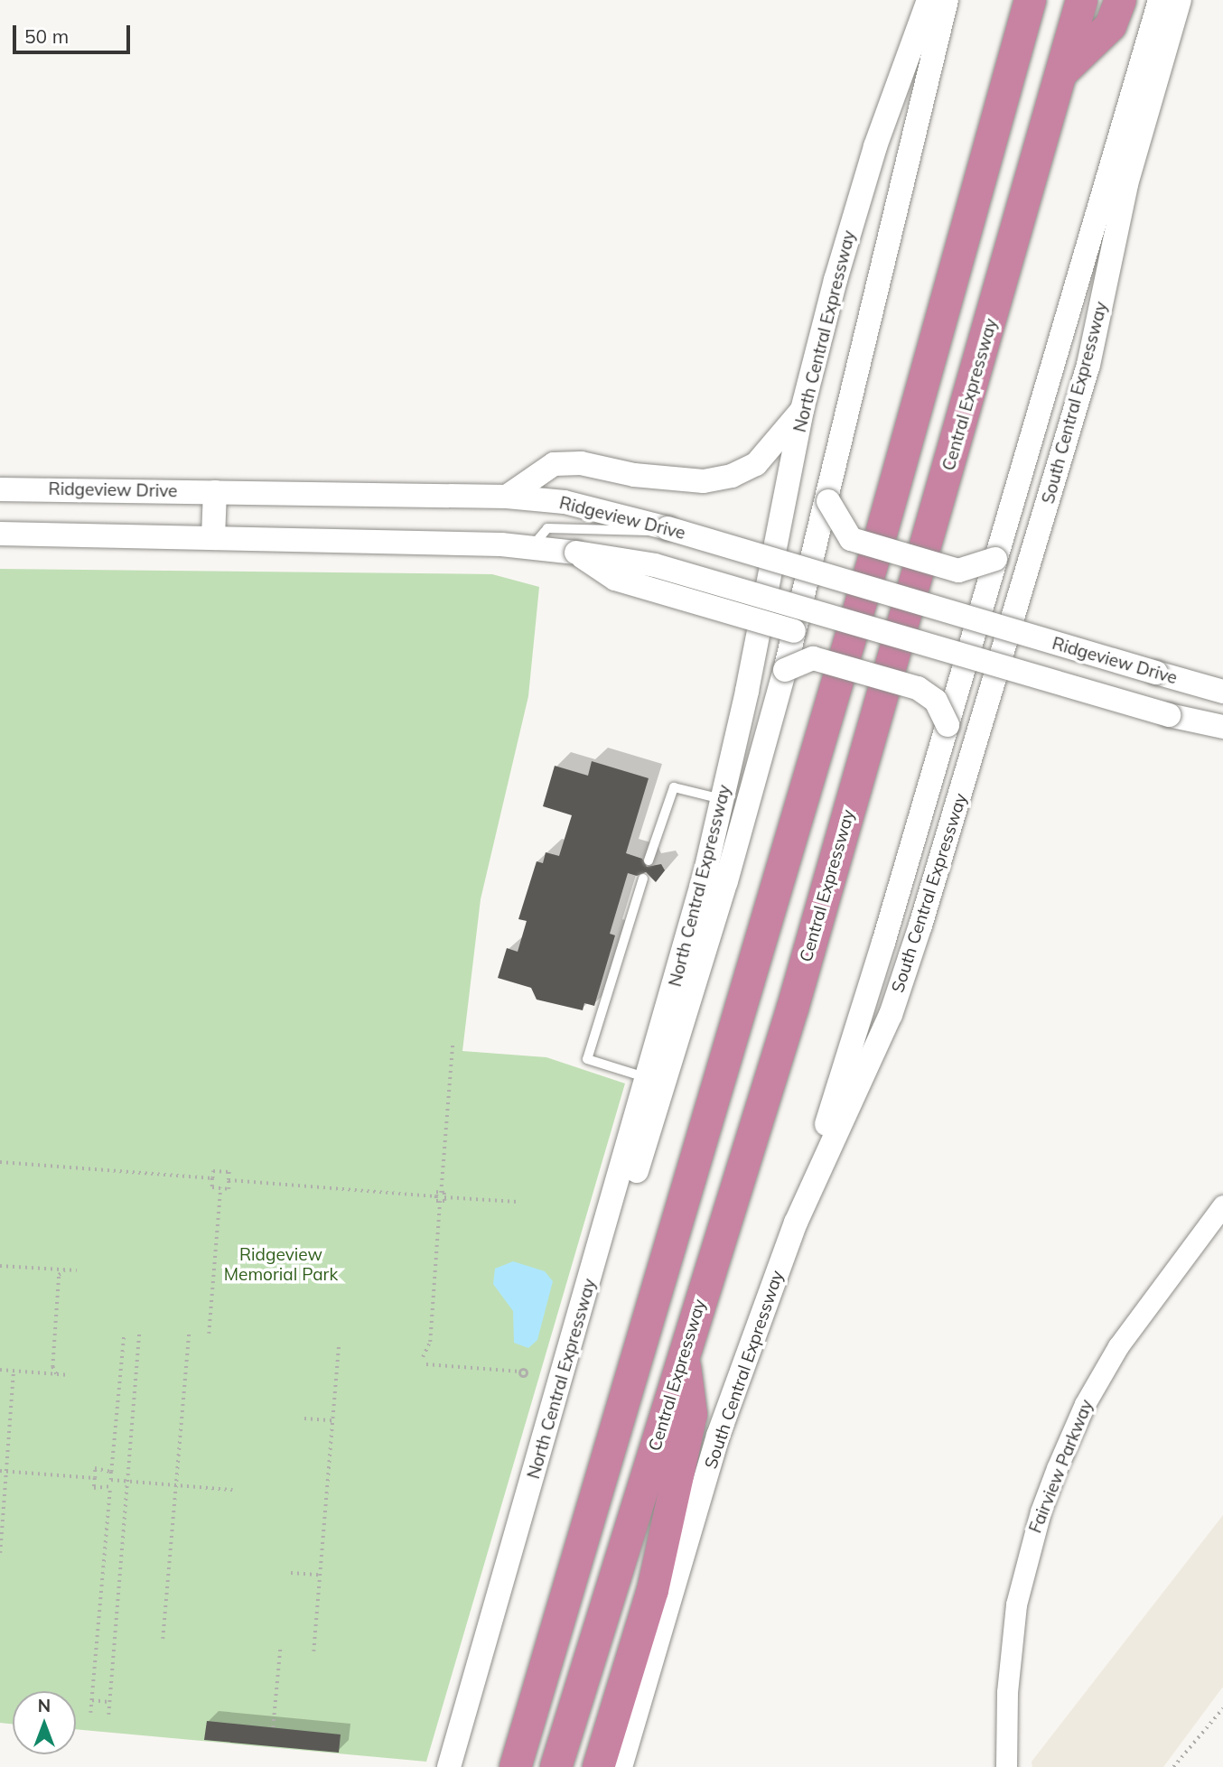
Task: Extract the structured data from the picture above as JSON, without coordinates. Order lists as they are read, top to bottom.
{
  "streets": {
    "highway": ["Central Expressway"],
    "main road": ["North Central Expressway", "South Central Expressway", "Ridgeview Drive"],
    "street": ["Fairview Parkway"]
  },
  "parks": ["Ridgeview Memorial Park"],
  "scale_bar": "50 m",
  "north": "top"
}
